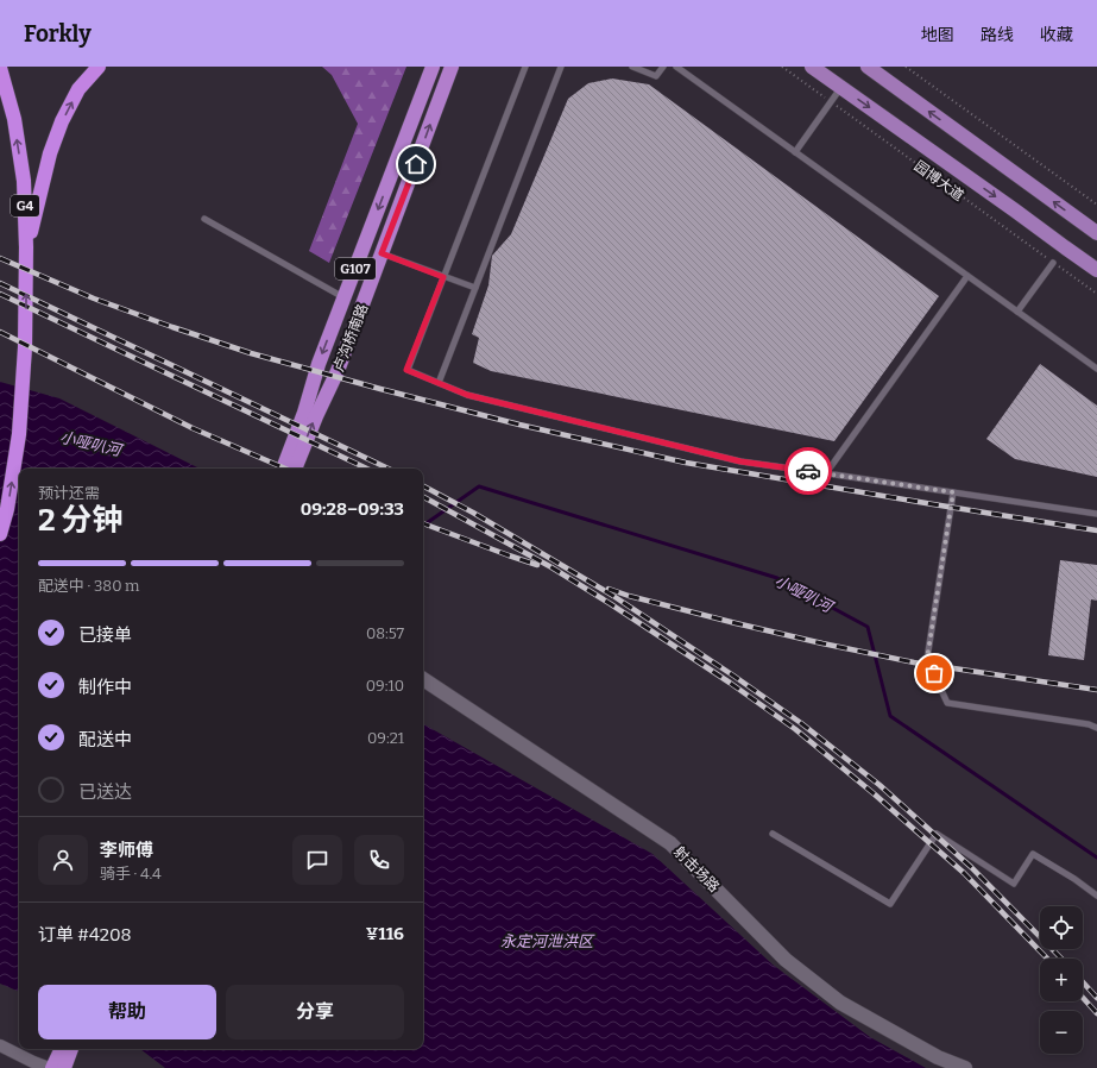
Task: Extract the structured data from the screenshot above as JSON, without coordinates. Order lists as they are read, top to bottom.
{
  "streets": {
    "highway": ["G4", "G107", "卢沟桥南路"],
    "main road": ["园博大道"],
    "street": ["射击场路"]
  },
  "water": ["小哑叭河", "永定河泄洪区"],
  "page": {
    "header": "Forkly",
    "nav": ["地图", "路线", "收藏"],
    "heading": ["2 分钟", "预计还需", "09:28–09:33"],
    "panel": [
      "李师傅",
      "骑手 · 4.4",
      "订单 #4208",
      "¥116"
    ],
    "bar": "配送中 · 380 m",
    "list": [
      ["已接单", "08:57"],
      ["制作中", "09:10"],
      ["配送中", "09:21"],
      "已送达"
    ],
    "map_buttons": ["+", "−"],
    "buttons": ["帮助", "分享"]
  }
}
